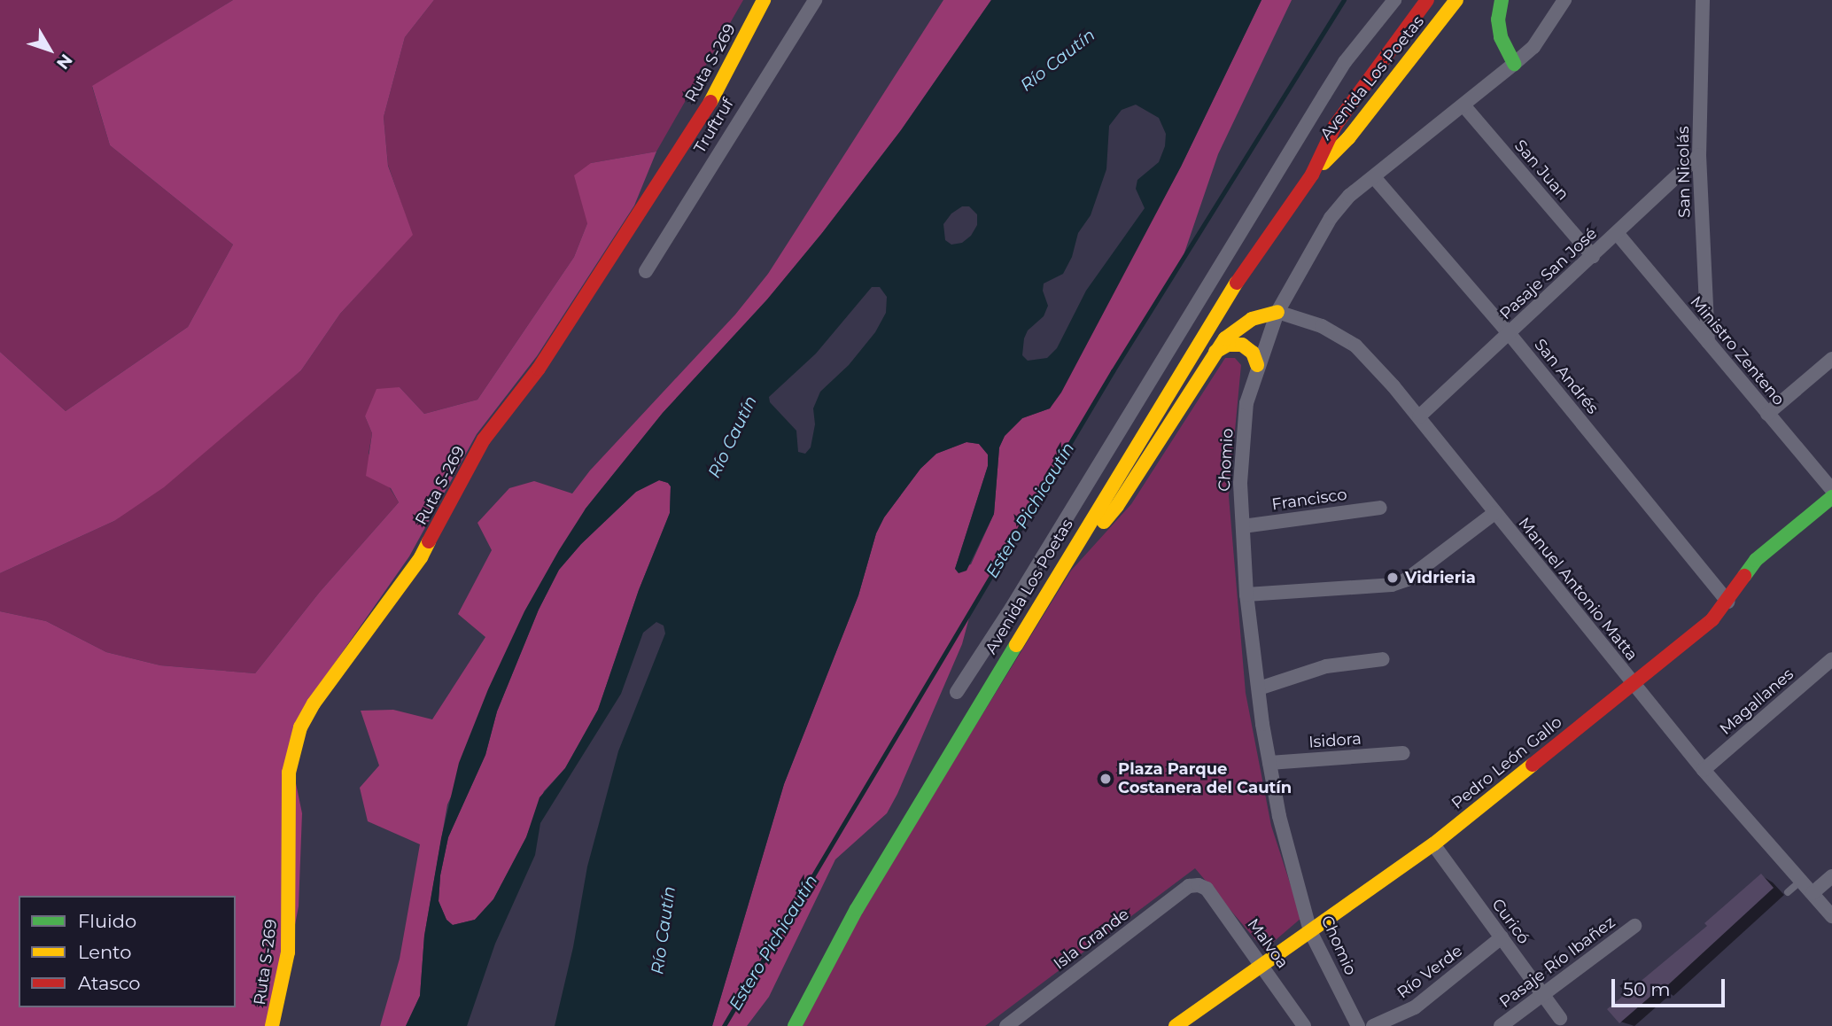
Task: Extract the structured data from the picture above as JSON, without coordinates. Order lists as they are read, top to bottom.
{
  "streets": {
    "main road": ["Ruta S-269", "Avenida Los Poetas", "Pedro León Gallo"],
    "street": [
      "Truftruf",
      "San Juan",
      "San Nicolás",
      "Pasaje San José",
      "Ministro Zenteno",
      "San Andrés",
      "Chomio",
      "Francisco",
      "Manuel Antonio Matta",
      "Magallanes",
      "Isidora",
      "Curicó",
      "Isla Grande",
      "Malvoa",
      "Pasaje Río Ibañez",
      "Río Verde"
    ]
  },
  "crossings": [
    ["San Juan", "Pasaje San José"],
    ["San Juan", "Chomio"],
    ["San Nicolás", "Pasaje San José"],
    ["San Nicolás", "Ministro Zenteno"],
    ["Pasaje San José", "Ministro Zenteno"],
    ["Pasaje San José", "San Andrés"],
    ["Pasaje San José", "Manuel Antonio Matta"],
    ["San Andrés", "Chomio"],
    ["San Andrés", "Pedro León Gallo"],
    ["Chomio", "Francisco"],
    ["Chomio", "Manuel Antonio Matta"],
    ["Chomio", "Isidora"],
    ["Chomio", "Pedro León Gallo"],
    ["Manuel Antonio Matta", "Magallanes"],
    ["Manuel Antonio Matta", "Pedro León Gallo"],
    ["Pedro León Gallo", "Curicó"],
    ["Pedro León Gallo", "Malvoa"],
    ["Curicó", "Pasaje Río Ibañez"],
    ["Curicó", "Río Verde"],
    ["Isla Grande", "Malvoa"]
  ],
  "water": ["Río Cautín", "Estero Pichicautín"],
  "places": ["Vidrieria", "Plaza Parque Costanera del Cautín"],
  "legend": ["Fluido", "Lento", "Atasco"],
  "scale_bar": "50 m",
  "north": "bottom right"
}
